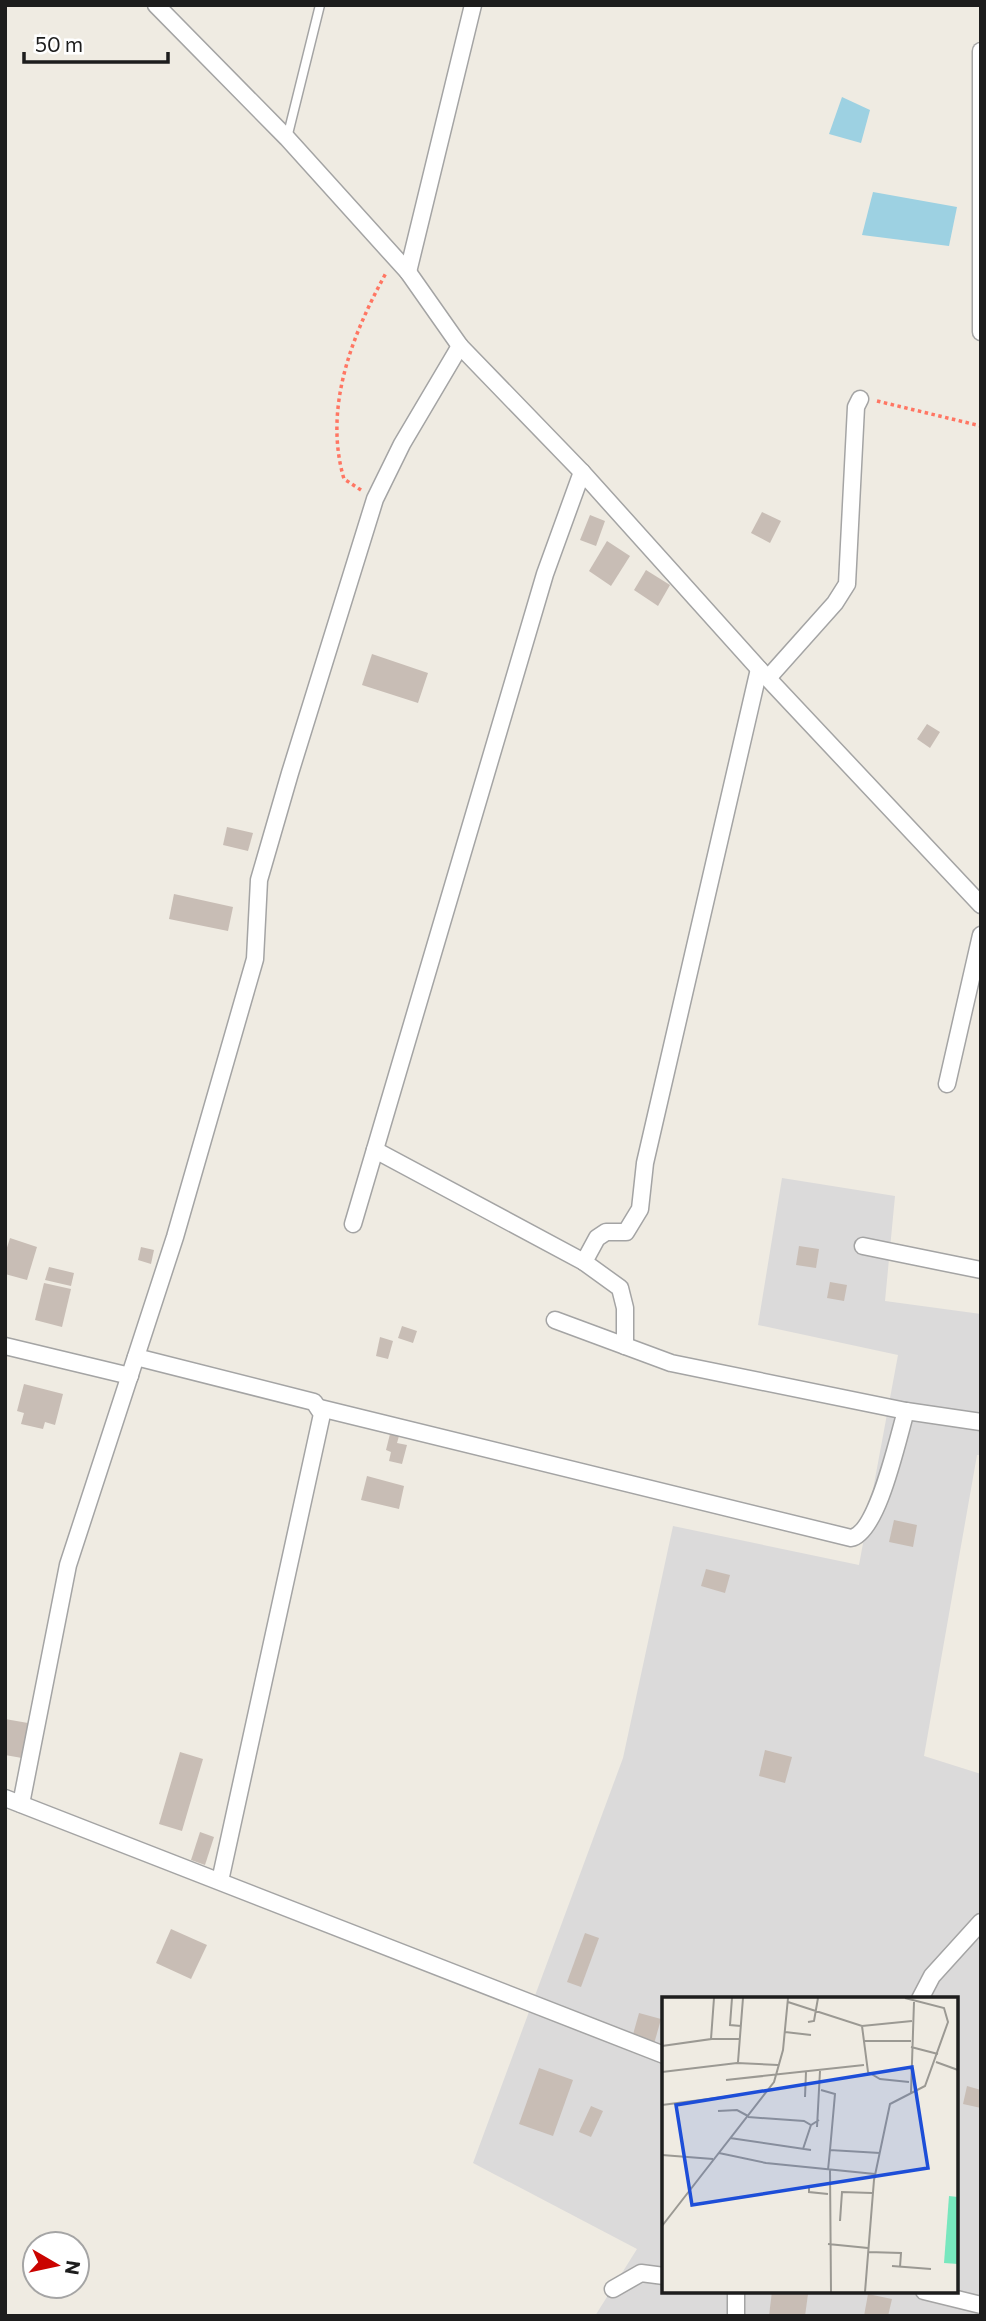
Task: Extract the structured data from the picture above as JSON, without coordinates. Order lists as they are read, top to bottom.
{
  "scale_bar": "50 m",
  "north": "right"
}
